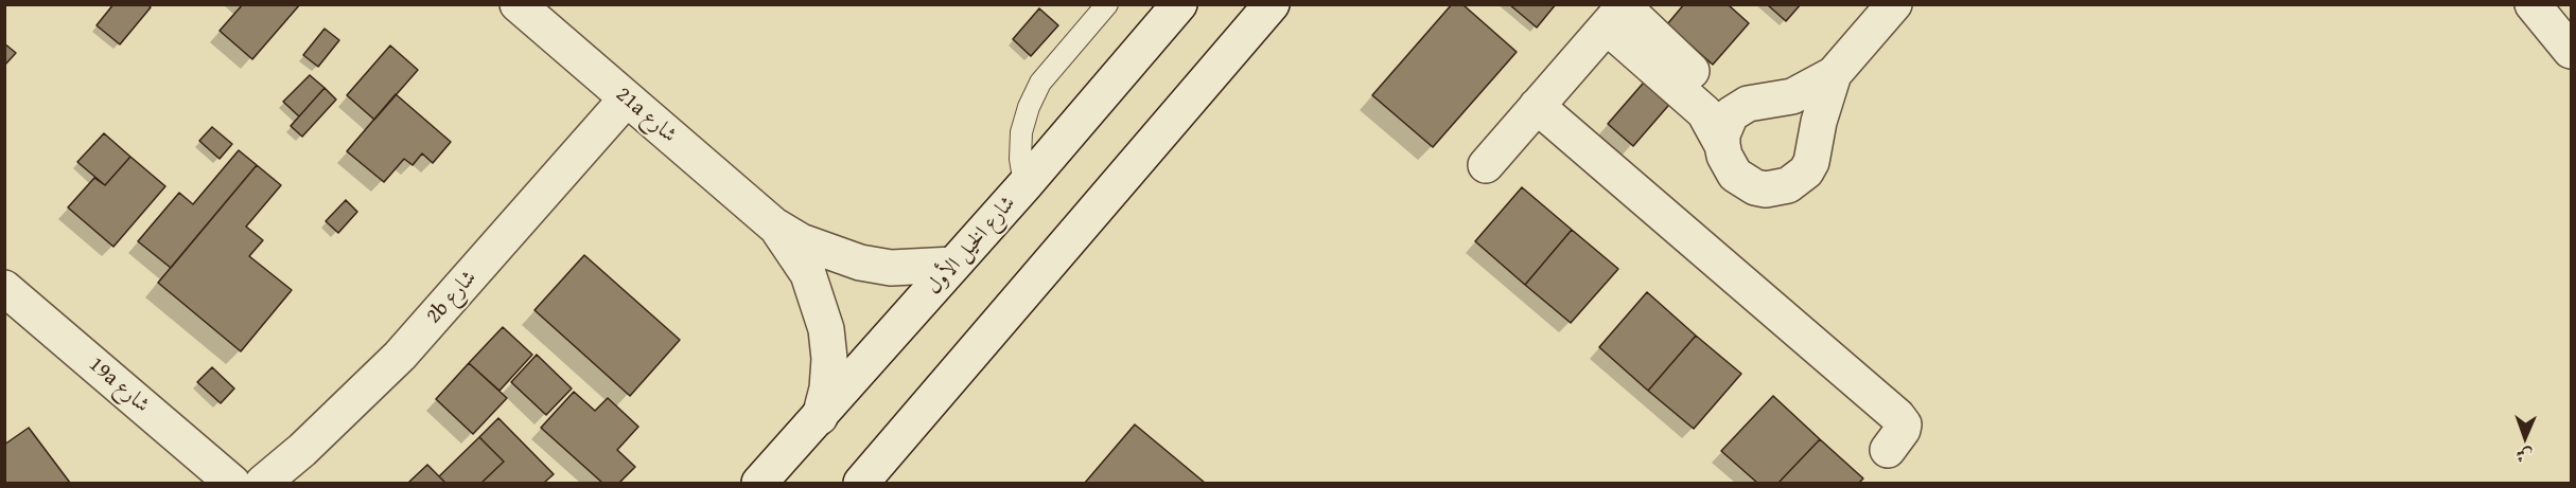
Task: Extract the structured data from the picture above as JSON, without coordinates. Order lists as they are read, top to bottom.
{
  "streets": {
    "street": [
      "21a شارع",
      "شارع الخيل الأول",
      "2b شارع",
      "19a شارع"
    ]
  },
  "crossings": [
    ["21a شارع", "شارع الخيل الأول"],
    ["21a شارع", "2b شارع"]
  ],
  "north": "bottom"
}
